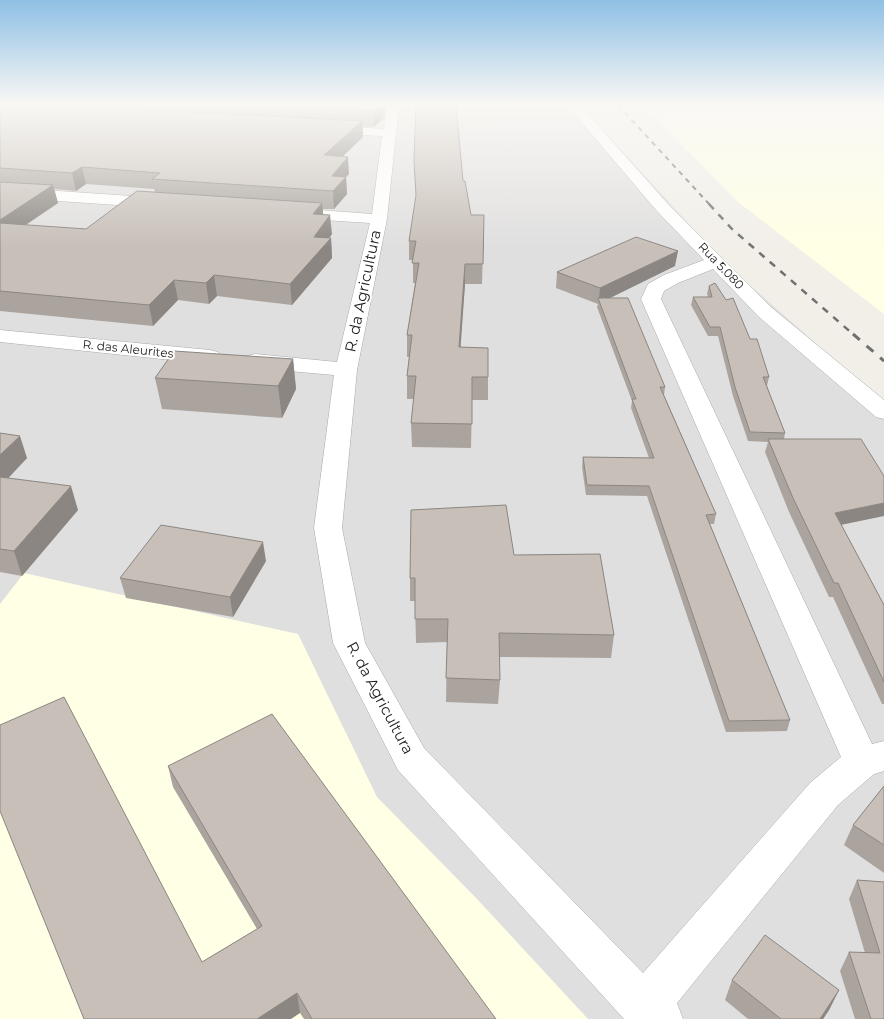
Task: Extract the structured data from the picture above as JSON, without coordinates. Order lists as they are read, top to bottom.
{
  "streets": {
    "street": ["Rua 5.080", "R. da Agricultura", "R. das Aleurites"]
  },
  "crossings": [
    ["R. da Agricultura", "R. das Aleurites"]
  ]
}
